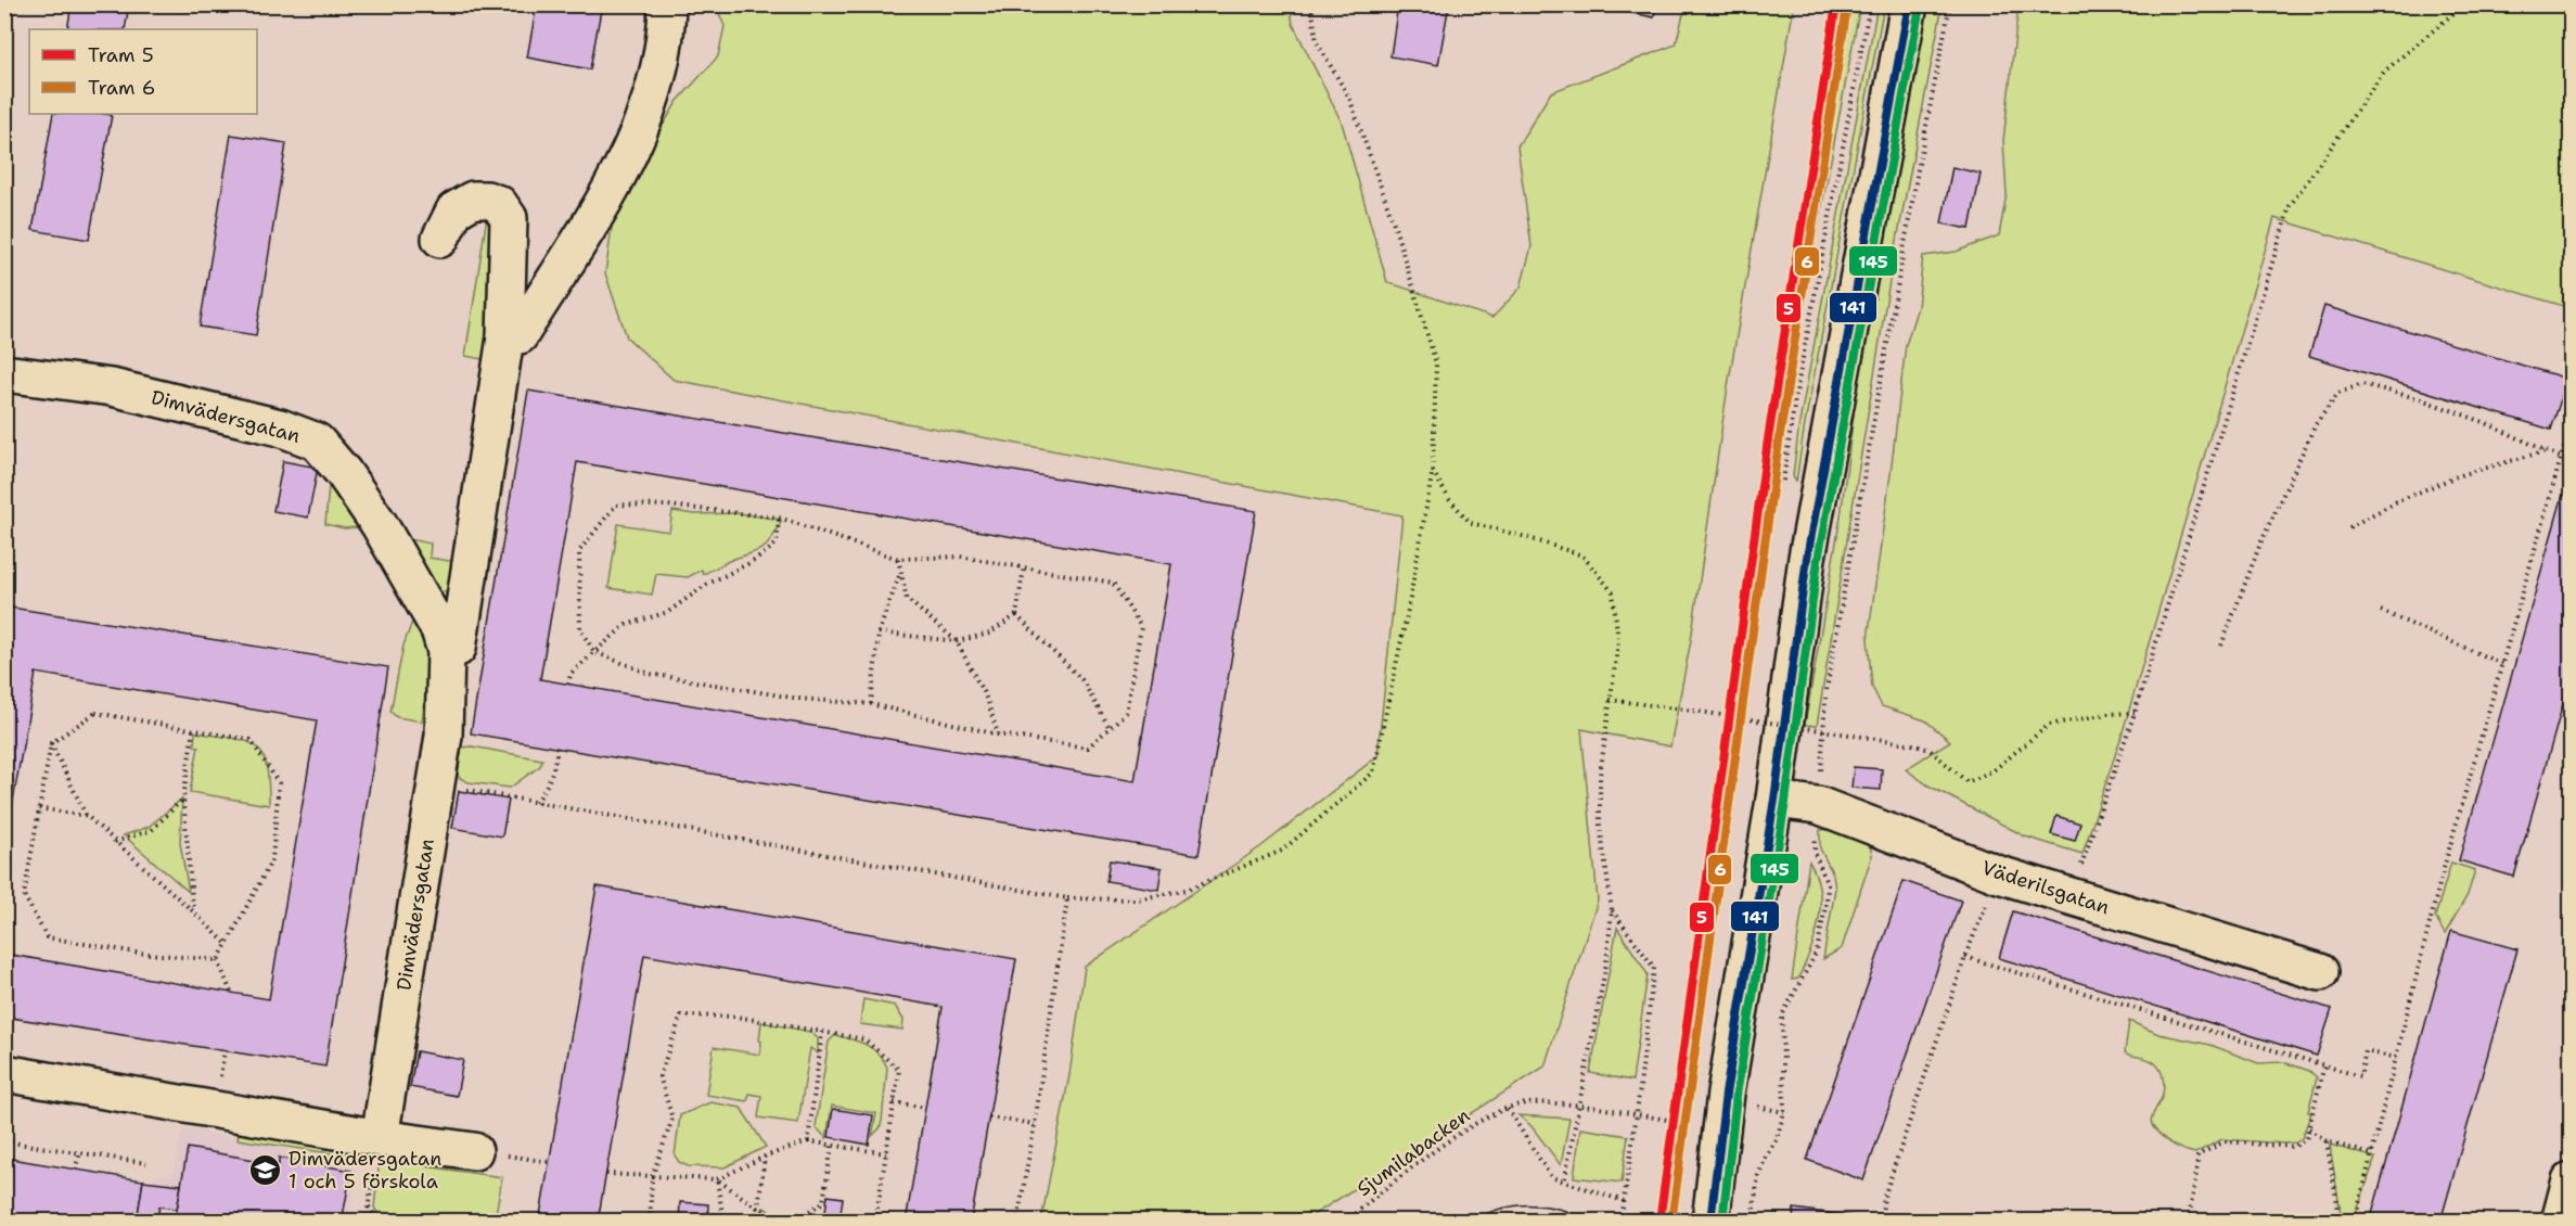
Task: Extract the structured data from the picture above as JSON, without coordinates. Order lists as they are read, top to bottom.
{
  "streets": {
    "street": ["Dimvädersgatan", "Väderilsgatan"],
    "path": ["Sjumilabacken"]
  },
  "places": {
    "school or university": ["Dimvädersgatan 1 och 5 förskola"]
  },
  "lines": [
    "tram line 5",
    "transit line 141",
    "tram line 6",
    "transit line 145"
  ],
  "legend": ["Tram 5", "Tram 6"]
}
